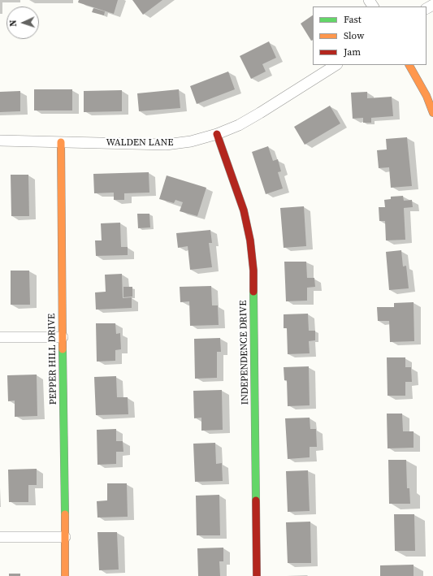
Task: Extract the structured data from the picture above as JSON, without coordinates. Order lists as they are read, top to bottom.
{
  "streets": {
    "street": ["WALDEN LANE", "INDEPENDENCE DRIVE", "PEPPER HILL DRIVE"]
  },
  "crossings": [
    ["WALDEN LANE", "INDEPENDENCE DRIVE"],
    ["WALDEN LANE", "PEPPER HILL DRIVE"]
  ],
  "legend": ["Fast", "Slow", "Jam"],
  "north": "left"
}
